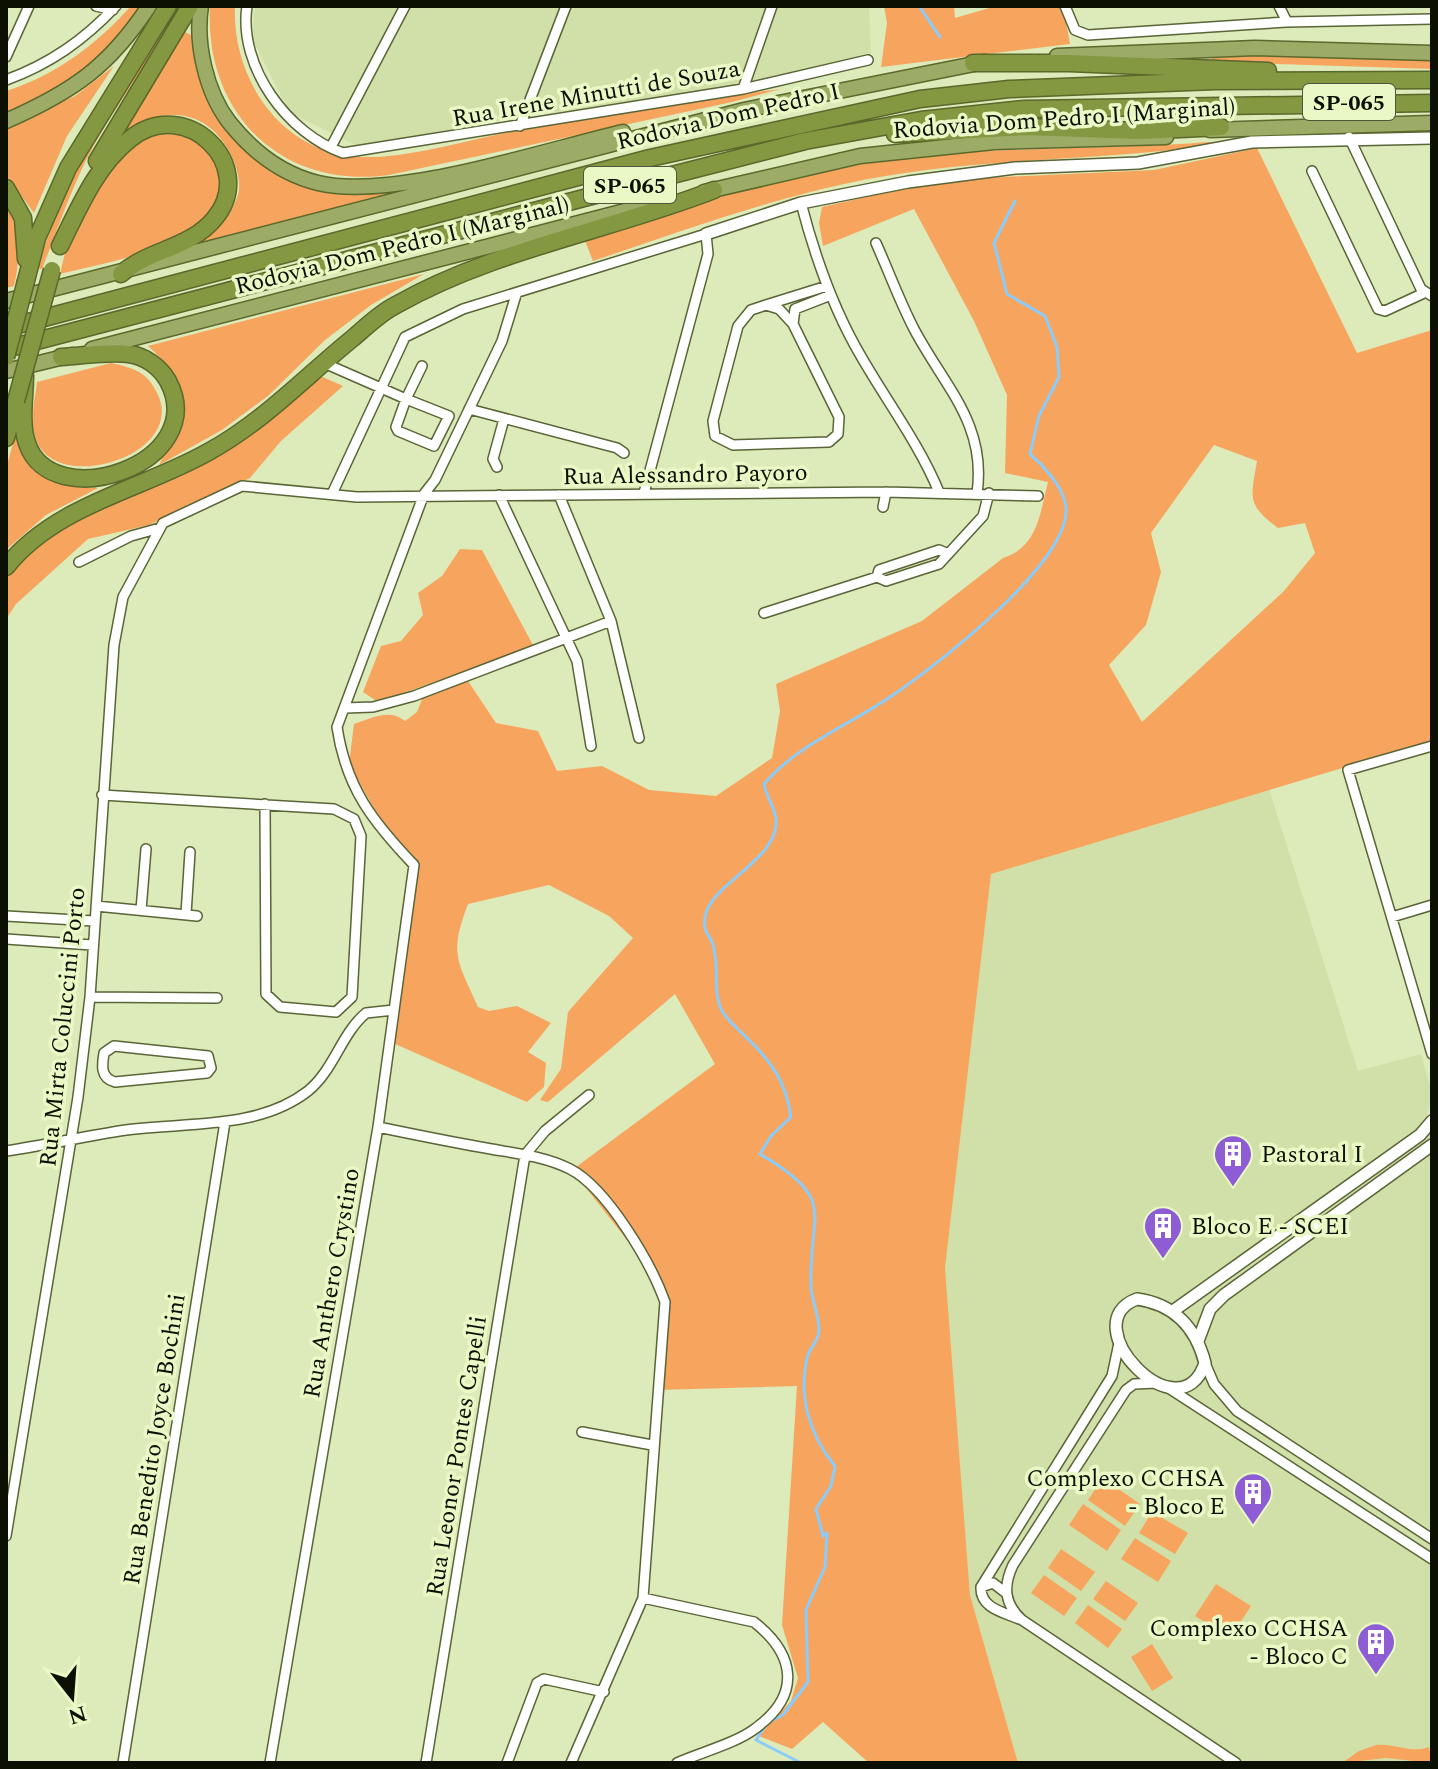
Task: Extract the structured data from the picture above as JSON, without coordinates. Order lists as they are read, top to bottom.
{
  "streets": {
    "highway": ["SP-065", "Rodovia Dom Pedro I", "Rodovia Dom Pedro I (Marginal)"],
    "street": [
      "Rua Irene Minutti de Souza",
      "Rua Alessandro Payoro",
      "Rua Mirta Coluccini Porto",
      "Rua Anthero Crystino",
      "Rua Benedito Joyce Bochini",
      "Rua Leonor Pontes Capelli"
    ]
  },
  "crossings": [
    ["Rua Alessandro Payoro", "Rua Mirta Coluccini Porto"]
  ],
  "places": {
    "building": [
      "Pastoral I",
      "Bloco E - SCEI",
      "Complexo CCHSA - Bloco E",
      "Complexo CCHSA - Bloco C"
    ]
  },
  "north": "bottom"
}
